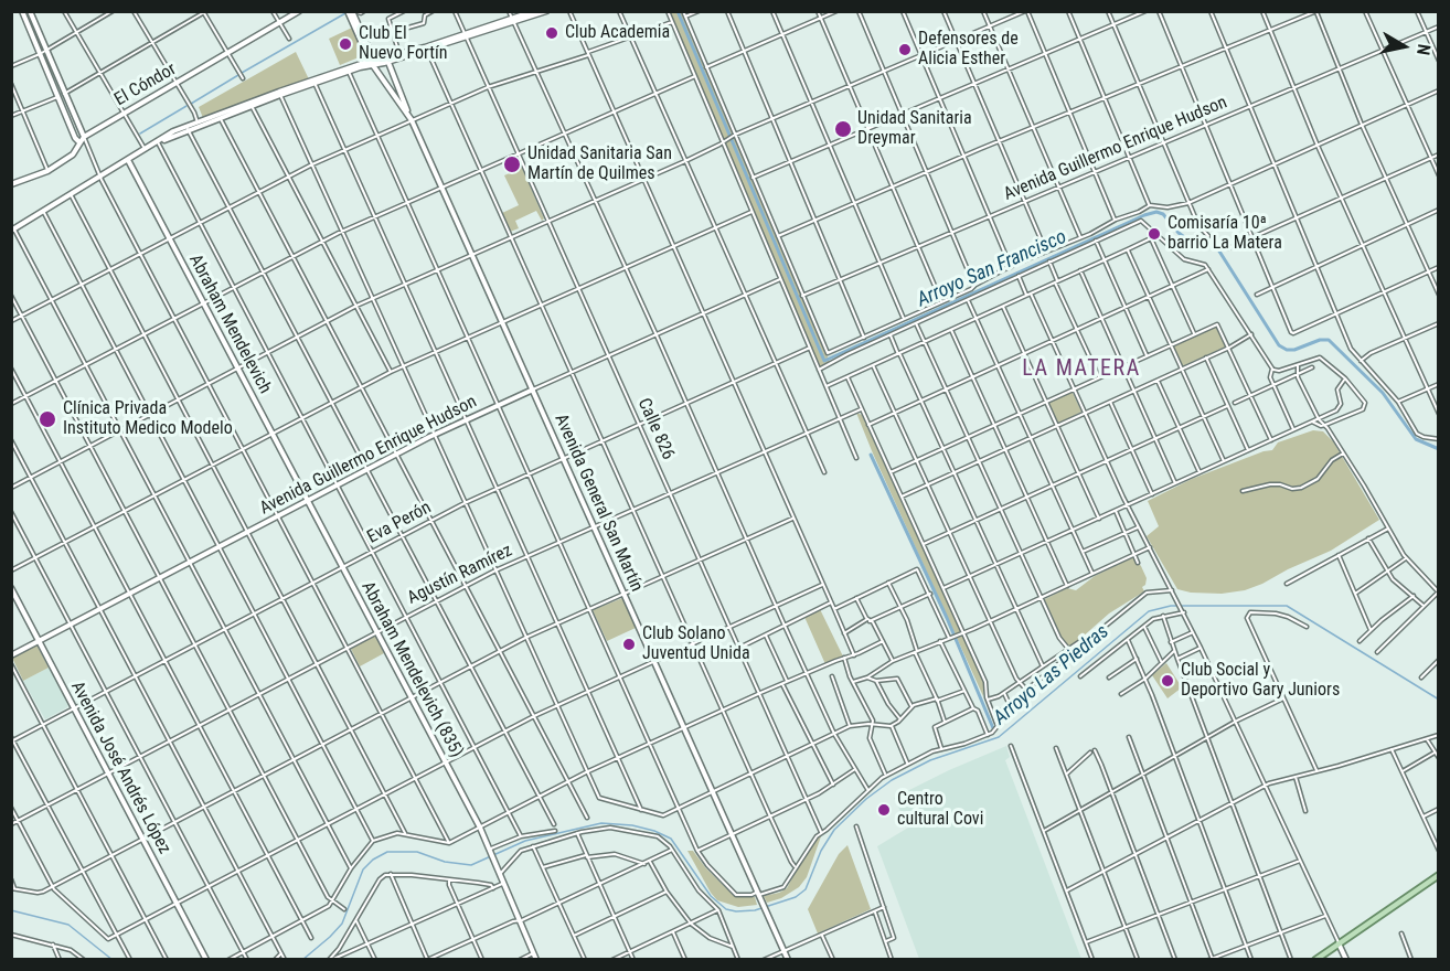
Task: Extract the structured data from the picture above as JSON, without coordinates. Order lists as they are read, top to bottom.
{
  "streets": {
    "main road": [
      "El Cóndor",
      "Avenida Guillermo Enrique Hudson",
      "Abraham Mendelevich",
      "Avenida General San Martín",
      "Abraham Mendelevich (835)",
      "Avenida José Andrés López"
    ],
    "street": ["Calle 826", "Eva Perón", "Agustín Ramírez"]
  },
  "crossings": [
    ["Avenida Guillermo Enrique Hudson", "Abraham Mendelevich"],
    ["Avenida Guillermo Enrique Hudson", "Calle 826"],
    ["Avenida Guillermo Enrique Hudson", "Avenida General San Martín"],
    ["Avenida Guillermo Enrique Hudson", "Abraham Mendelevich (835)"],
    ["Avenida Guillermo Enrique Hudson", "Avenida José Andrés López"],
    ["Abraham Mendelevich", "Abraham Mendelevich (835)"],
    ["Calle 826", "Eva Perón"],
    ["Calle 826", "Agustín Ramírez"],
    ["Avenida General San Martín", "Eva Perón"],
    ["Avenida General San Martín", "Agustín Ramírez"],
    ["Eva Perón", "Abraham Mendelevich (835)"],
    ["Eva Perón", "Avenida José Andrés López"],
    ["Agustín Ramírez", "Abraham Mendelevich (835)"],
    ["Agustín Ramírez", "Avenida José Andrés López"]
  ],
  "districts": ["LA MATERA"],
  "water": ["Arroyo San Francisco", "Arroyo Las Piedras"],
  "places": [
    "Club Academia",
    "Club El Nuevo Fortín",
    "Defensores de Alicia Esther",
    "Unidad Sanitaria Dreymar",
    "Unidad Sanitaria San Martín de Quilmes",
    "Comisaría 10ª barrio La Matera",
    "Clínica Privada Instituto Medico Modelo",
    "Club Solano Juventud Unida",
    "Club Social y Deportivo Gary Juniors",
    "Centro cultural Covi"
  ],
  "north": "right"
}
